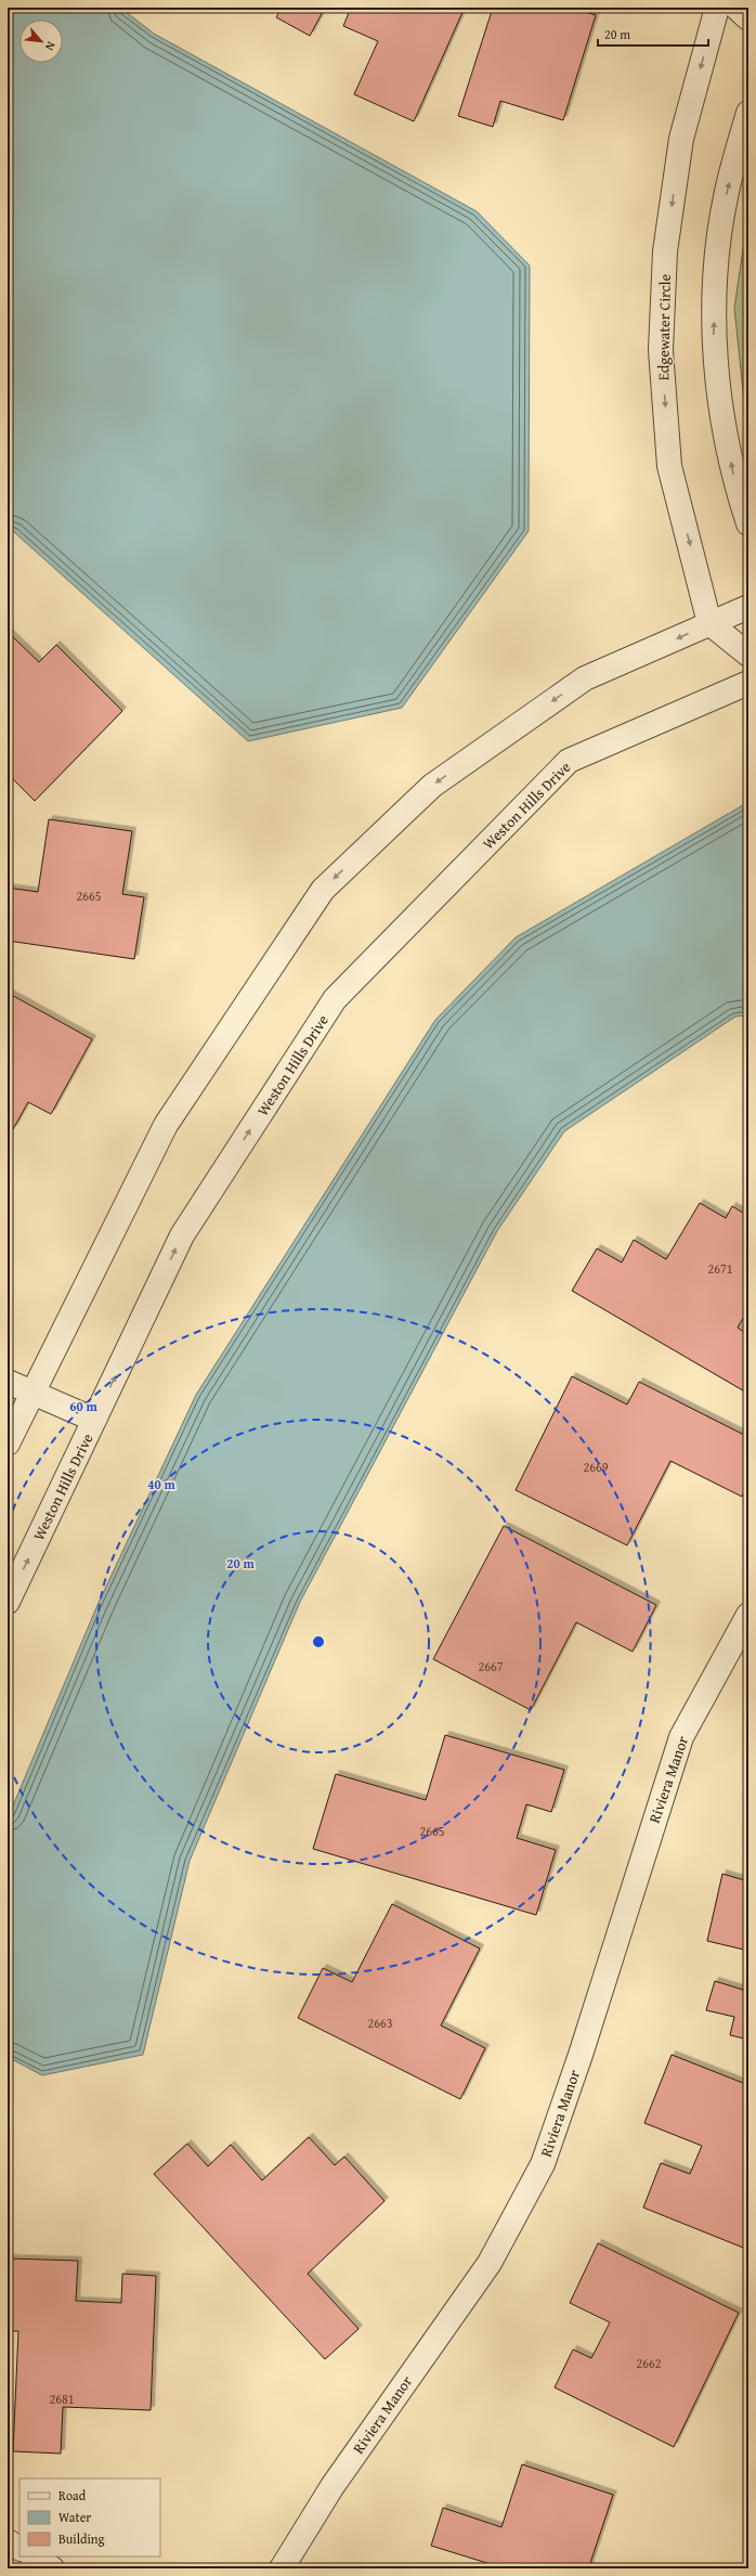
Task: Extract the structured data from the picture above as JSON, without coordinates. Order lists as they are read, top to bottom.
{
  "streets": {
    "street": ["Edgewater Circle", "Weston Hills Drive", "Riviera Manor"]
  },
  "house_numbers": [
    "2665",
    "2671",
    "2669",
    "2667",
    "2665",
    "2663",
    "2662",
    "2681"
  ],
  "legend": ["Road", "Water", "Building"],
  "scale_bar": "20 m",
  "north": "bottom right",
  "rings": ["60 m", "40 m", "20 m"]
}
